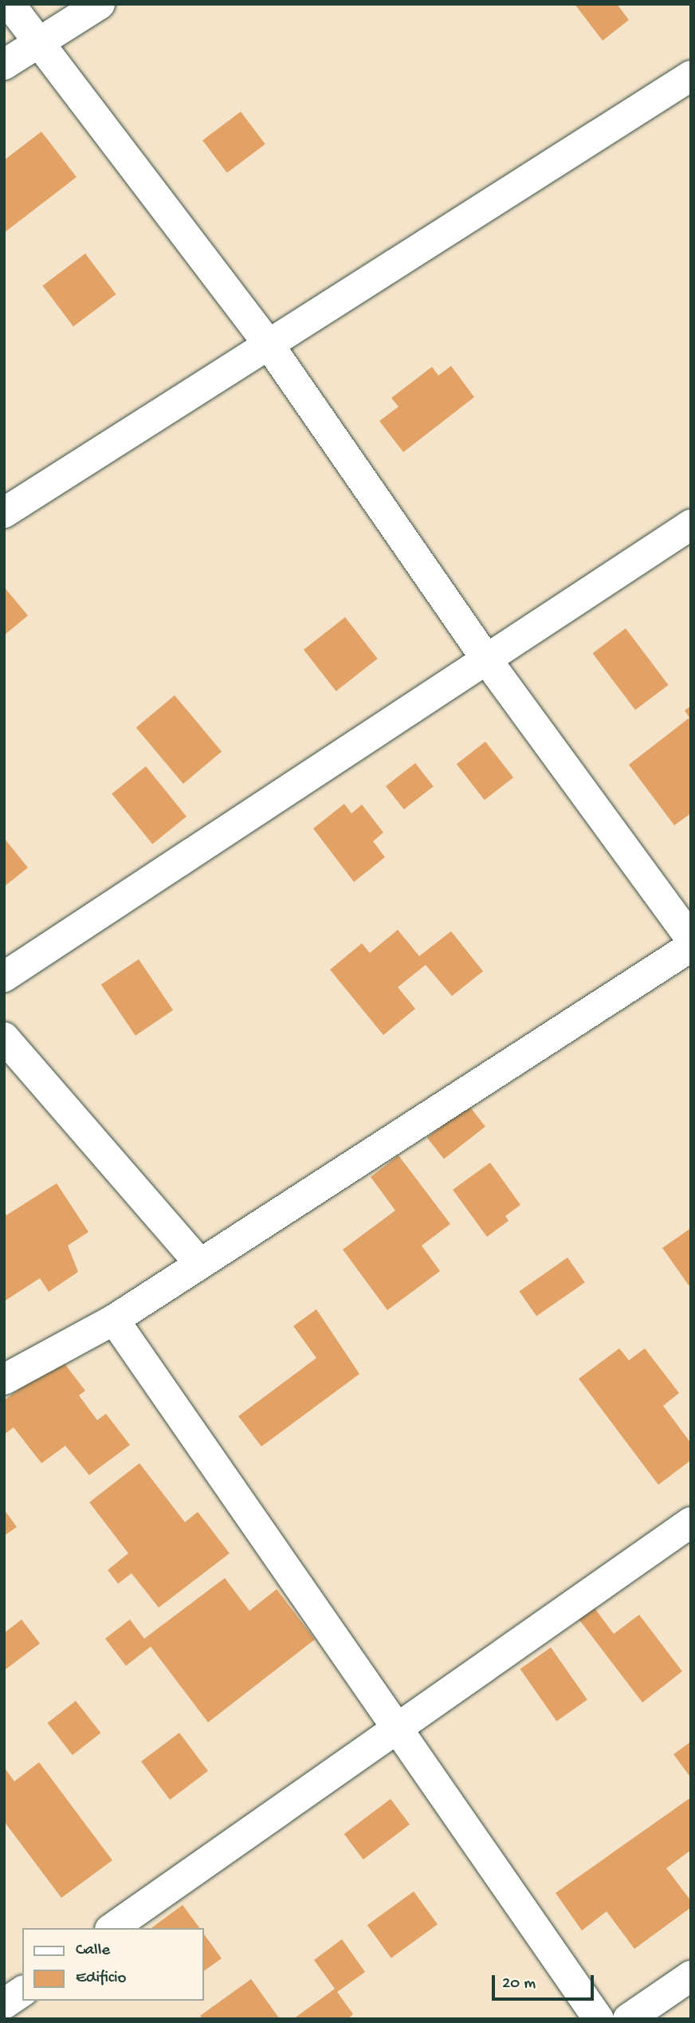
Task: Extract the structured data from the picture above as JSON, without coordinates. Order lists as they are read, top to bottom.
{
  "legend": ["Calle", "Edificio"],
  "scale_bar": "20 m"
}
